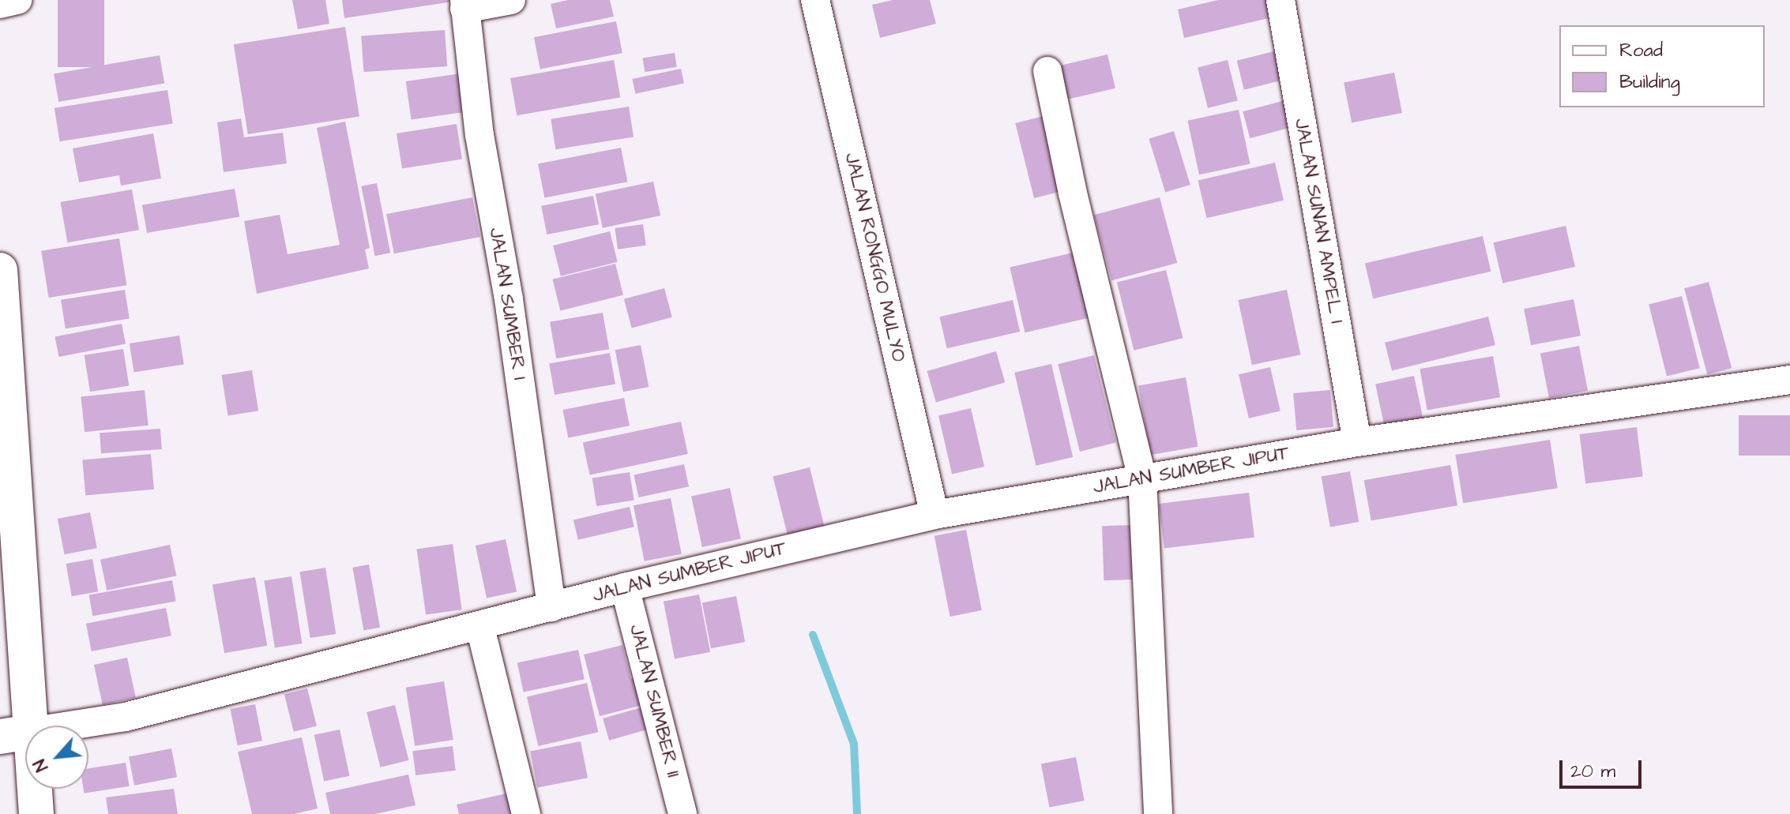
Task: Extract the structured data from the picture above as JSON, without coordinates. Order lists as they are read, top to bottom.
{
  "streets": {
    "street": [
      "JALAN SUNAN AMPEL I",
      "JALAN RONGGO MULYO",
      "JALAN SUMBER I",
      "JALAN SUMBER JIPUT",
      "JALAN SUMBER II"
    ]
  },
  "crossings": [
    ["JALAN SUNAN AMPEL I", "JALAN SUMBER JIPUT"],
    ["JALAN RONGGO MULYO", "JALAN SUMBER JIPUT"],
    ["JALAN SUMBER I", "JALAN SUMBER JIPUT"],
    ["JALAN SUMBER JIPUT", "JALAN SUMBER II"]
  ],
  "legend": ["Road", "Building"],
  "scale_bar": "20 m",
  "north": "bottom left"
}
